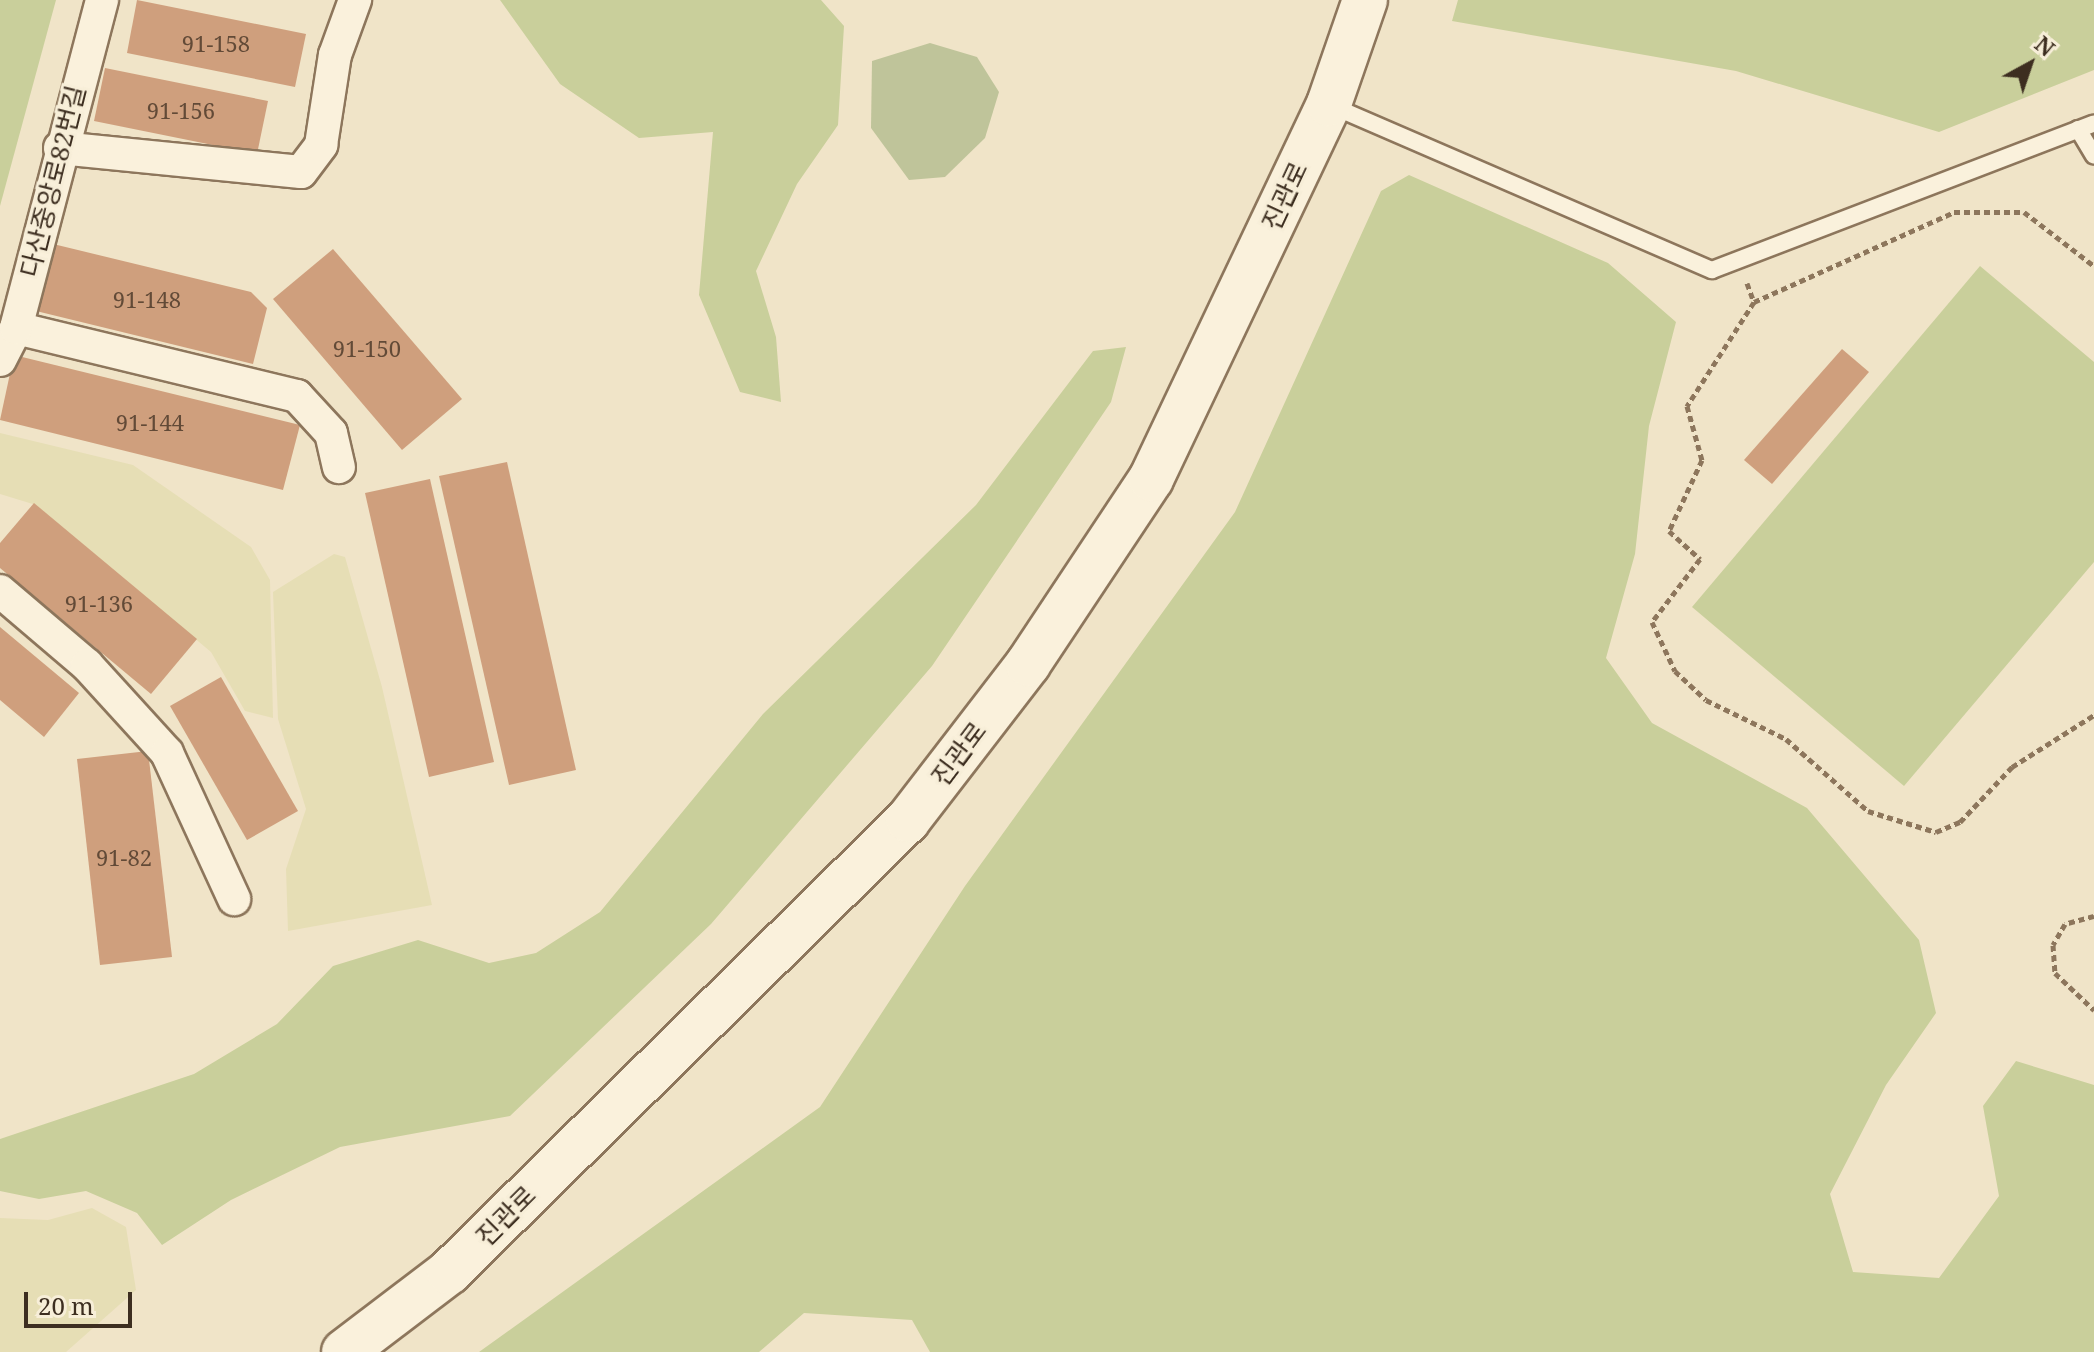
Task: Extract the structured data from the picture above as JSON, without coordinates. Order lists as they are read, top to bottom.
{
  "streets": {
    "main road": ["진관로"],
    "street": ["다산중앙로82번길"]
  },
  "house_numbers": [
    "91-158",
    "91-156",
    "91-148",
    "91-150",
    "91-144",
    "91-136",
    "91-82"
  ],
  "scale_bar": "20 m",
  "north": "top right"
}
